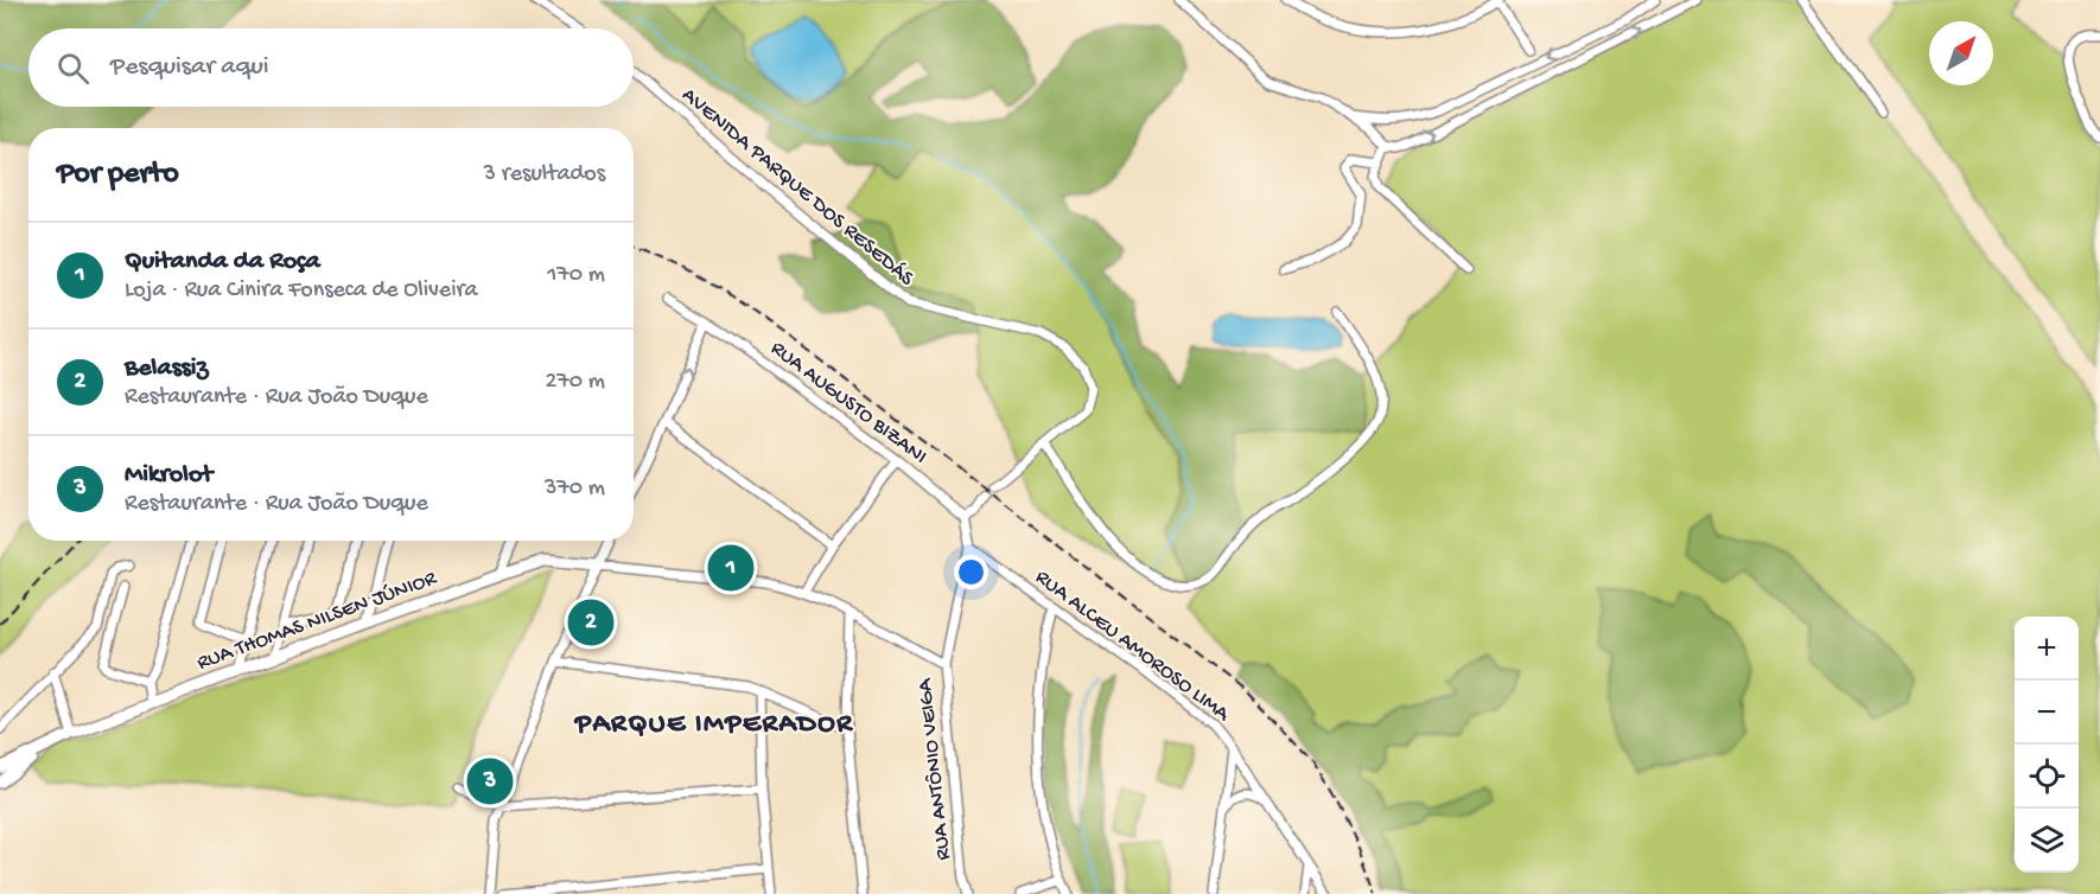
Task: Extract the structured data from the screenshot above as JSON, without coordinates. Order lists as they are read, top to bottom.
{
  "streets": {
    "street": [
      "AVENIDA PARQUE DOS RESEDÁS",
      "RUA AUGUSTO BIZANI",
      "RUA THOMAS NILSEN JÚNIOR",
      "RUA ALCEU AMOROSO LIMA",
      "RUA ANTÔNIO VEIGA"
    ]
  },
  "crossings": [
    ["RUA AUGUSTO BIZANI", "RUA ANTÔNIO VEIGA"],
    ["RUA ALCEU AMOROSO LIMA", "RUA ANTÔNIO VEIGA"]
  ],
  "districts": ["PARQUE IMPERADOR"],
  "north": "top right",
  "page": {
    "search": "Pesquisar aqui",
    "heading": ["Por perto", "3 resultados"],
    "list": [
      {
        "mark": "1",
        "name": "Quitanda da Roça",
        "note": "Loja · Rua Cinira Fonseca de Oliveira",
        "value": "170 m"
      },
      {
        "mark": "2",
        "name": "Belassiz",
        "note": "Restaurante · Rua João Duque",
        "value": "270 m"
      },
      {
        "mark": "3",
        "name": "Mikrolot",
        "note": "Restaurante · Rua João Duque",
        "value": "370 m"
      }
    ],
    "pins": ["1", "2", "3"],
    "map_buttons": ["+", "−"]
  }
}
